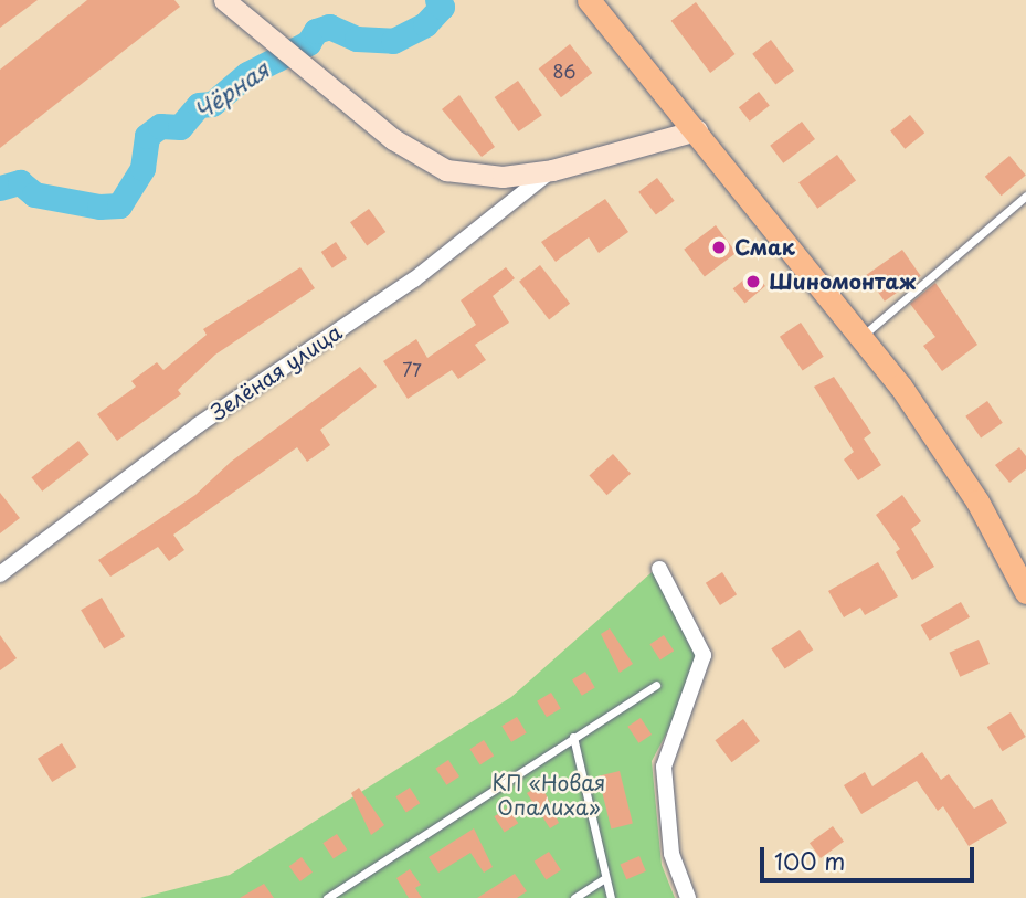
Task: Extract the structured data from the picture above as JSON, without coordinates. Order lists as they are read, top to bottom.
{
  "streets": {
    "street": ["Зелёная улица"]
  },
  "water": ["Чёрная"],
  "parks": ["КП «Новая Опалиха»"],
  "places": ["Смак", "Шиномонтаж"],
  "house_numbers": ["86", "77"],
  "scale_bar": "100 m"
}
